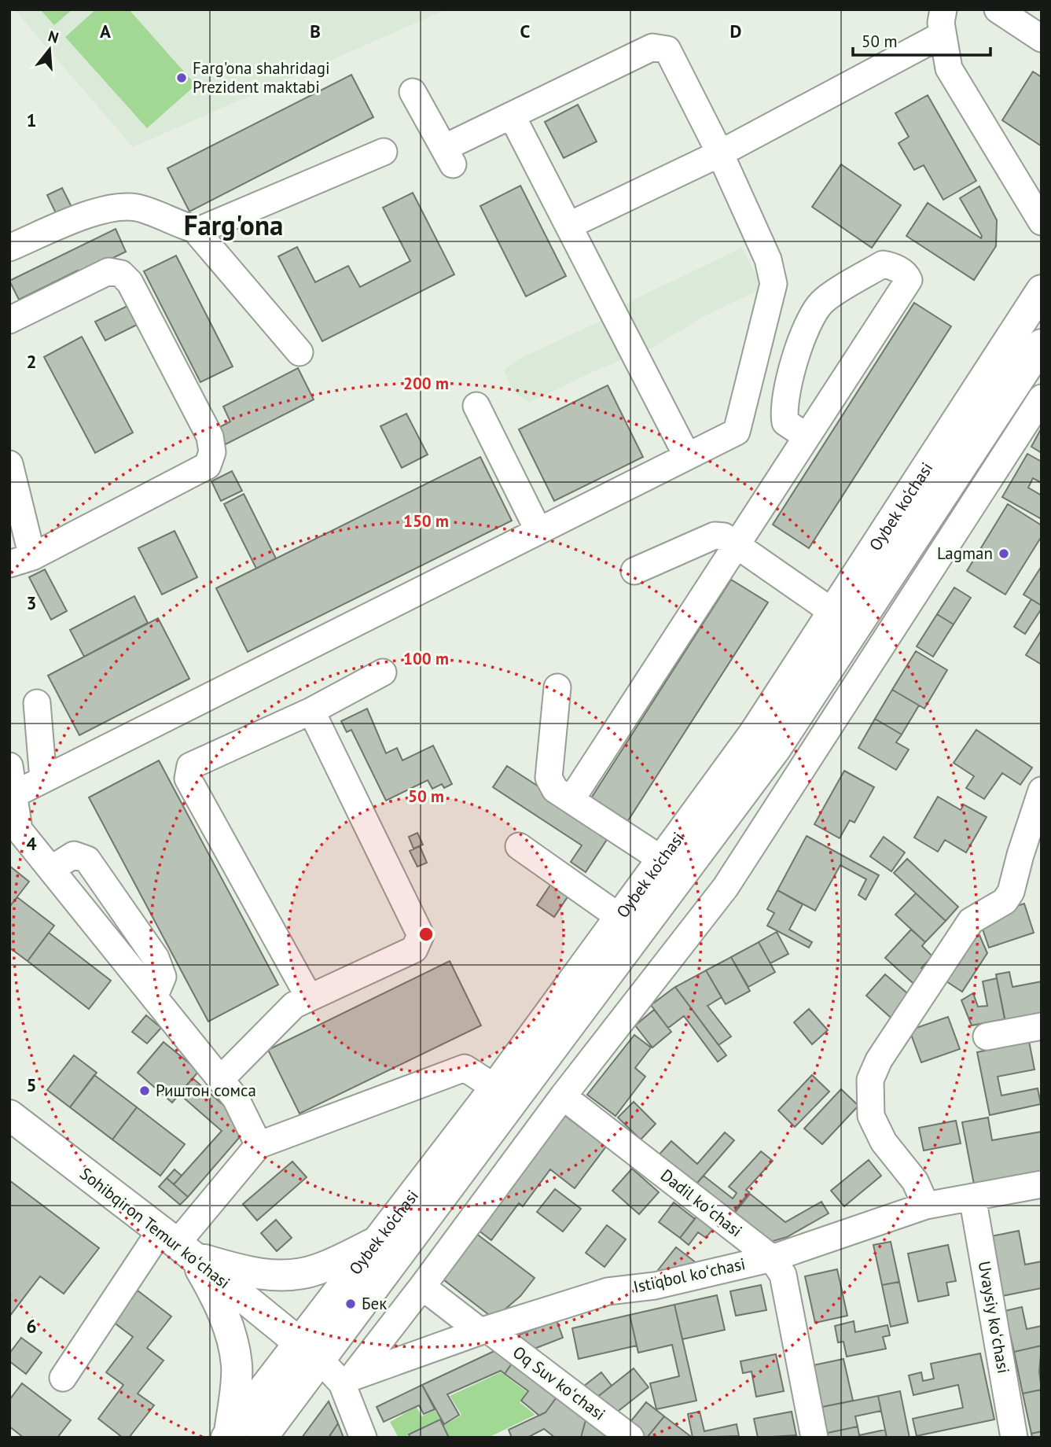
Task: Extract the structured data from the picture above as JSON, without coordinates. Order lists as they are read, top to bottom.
{
  "streets": {
    "main road": ["Oybek ko‘chasi", "Sohibqiron Temur koʻchasi"],
    "street": [
      "Dadil koʻchasi",
      "Istiqbol koʻchasi",
      "Uvaysiy koʻchasi",
      "Oq Suv koʻchasi"
    ]
  },
  "crossings": [
    ["Oybek ko‘chasi", "Sohibqiron Temur koʻchasi"],
    ["Dadil koʻchasi", "Istiqbol koʻchasi"],
    ["Istiqbol koʻchasi", "Uvaysiy koʻchasi"],
    ["Istiqbol koʻchasi", "Oq Suv koʻchasi"]
  ],
  "districts": ["Farg'ona"],
  "places": [
    "Farg'ona shahridagi Prezident maktabi",
    "Lagman",
    "Риштон сомса",
    "Бек"
  ],
  "scale_bar": "50 m",
  "north": "top",
  "grid": {
    "columns": [
      "A",
      "B",
      "C",
      "D"
    ],
    "rows": [
      "1",
      "2",
      "3",
      "4",
      "5",
      "6"
    ]
  },
  "rings": [
    "200 m",
    "150 m",
    "100 m",
    "50 m"
  ]
}
